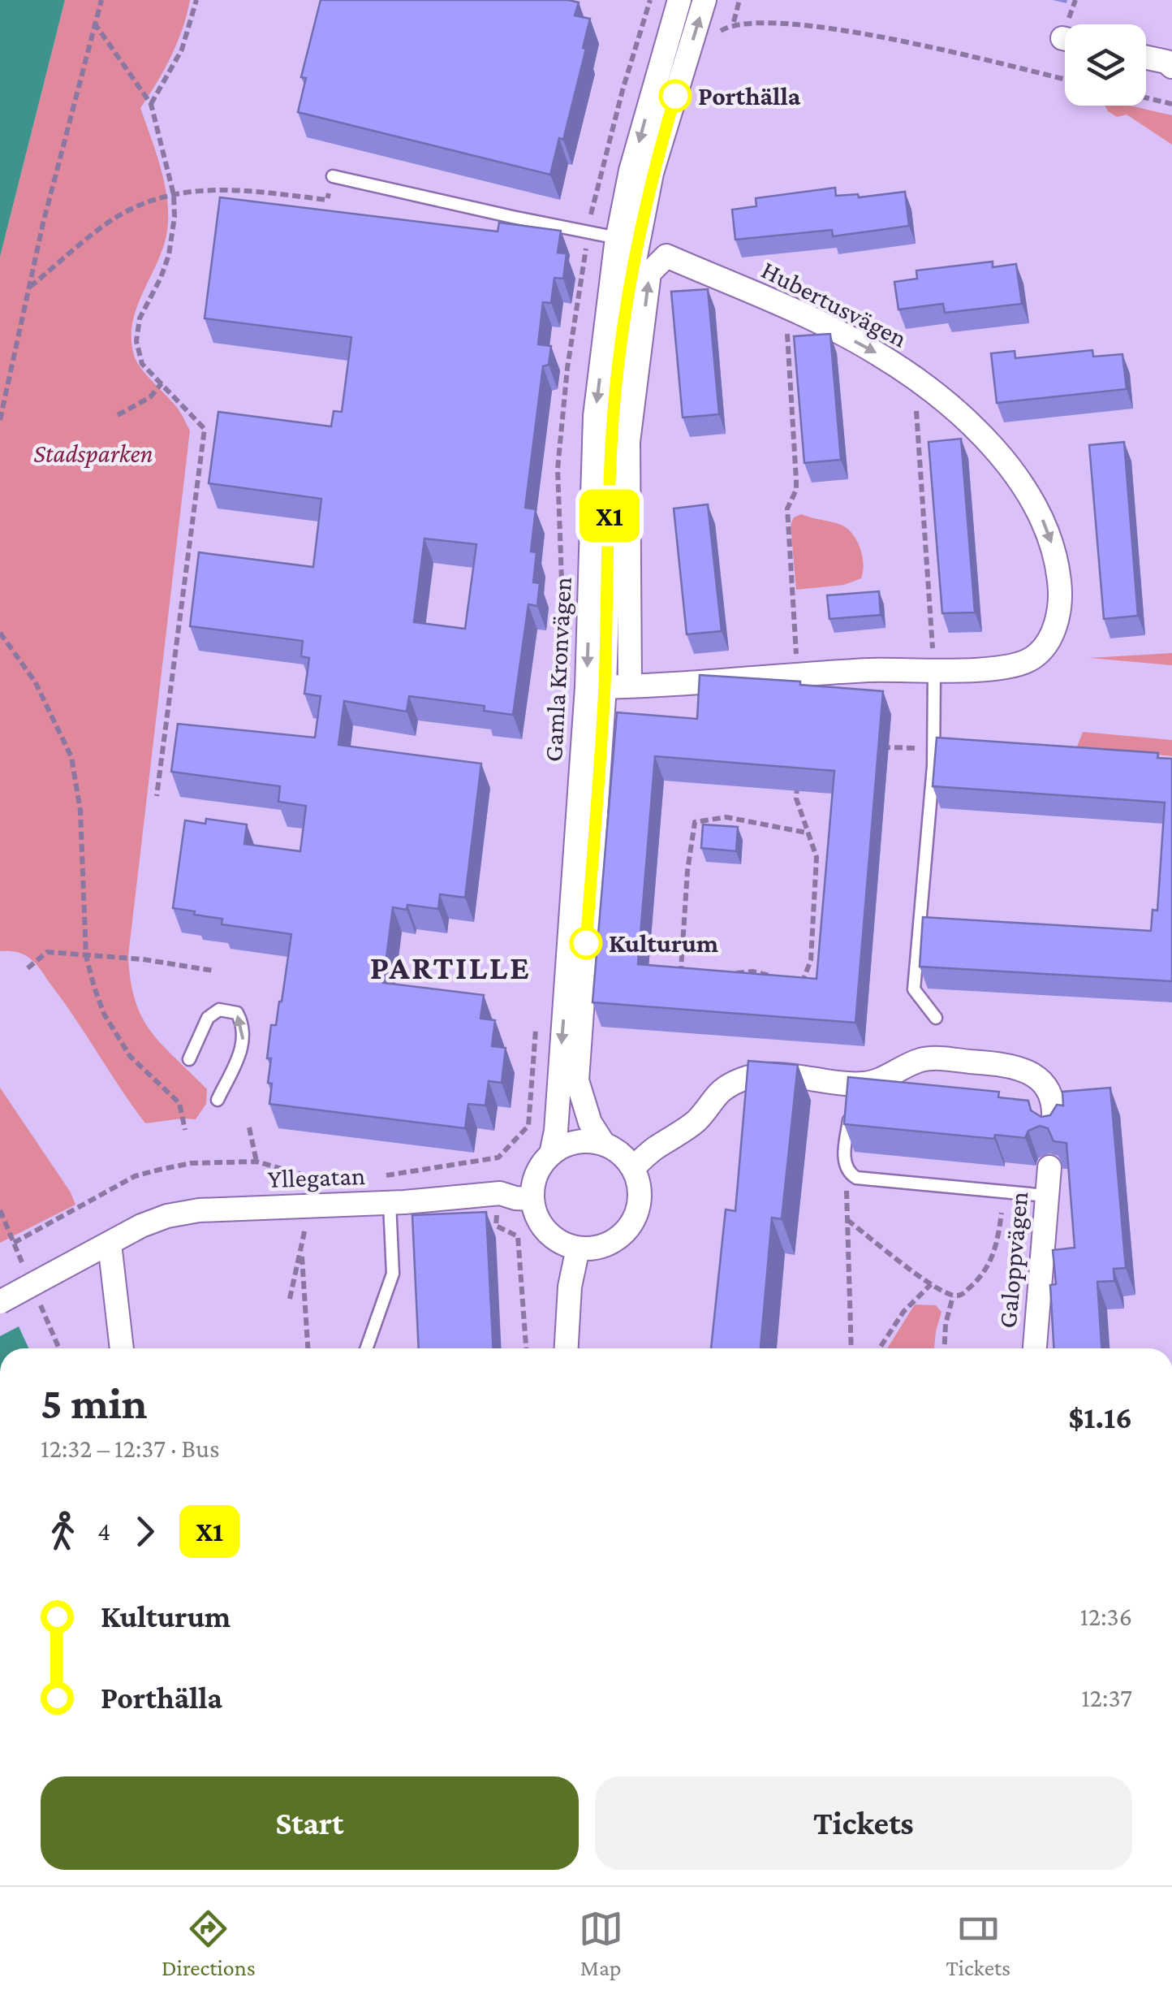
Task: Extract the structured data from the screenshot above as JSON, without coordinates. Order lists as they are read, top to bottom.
{
  "streets": {
    "street": [
      "Hubertusvägen",
      "Gamla Kronvägen",
      "Yllegatan",
      "Galoppvägen"
    ]
  },
  "crossings": [
    ["Hubertusvägen", "Gamla Kronvägen"],
    ["Gamla Kronvägen", "Yllegatan"]
  ],
  "districts": ["PARTILLE"],
  "parks": ["Stadsparken"],
  "places": ["Porthälla", "Kulturum"],
  "lines": ["bus line X1"],
  "page": {
    "on_map": "X1",
    "heading": ["5 min", "12:32 – 12:37 · Bus", "$1.16"],
    "legs": ["4", "X1"],
    "list": [
      {
        "name": "Kulturum",
        "value": "12:36"
      },
      {
        "name": "Porthälla",
        "value": "12:37"
      }
    ],
    "buttons": ["Start", "Tickets"],
    "tabs": ["Directions", "Map", "Tickets"]
  }
}
